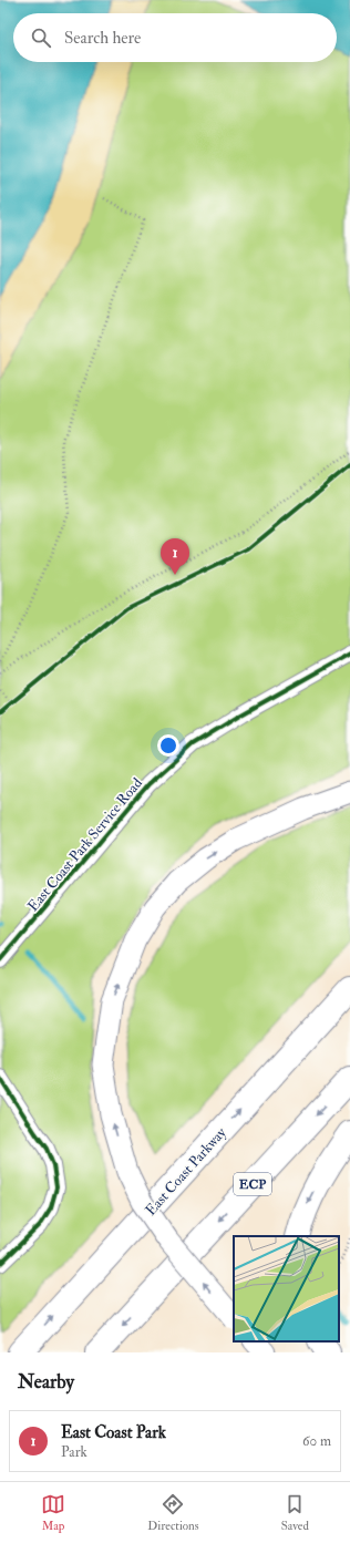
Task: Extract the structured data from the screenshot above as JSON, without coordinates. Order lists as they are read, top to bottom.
{
  "streets": {
    "highway": ["East Coast Parkway", "ECP"],
    "street": ["East Coast Park Service Road"]
  },
  "page": {
    "search": "Search here",
    "pins": "1",
    "heading": "Nearby",
    "list": [
      {
        "mark": "1",
        "name": "East Coast Park",
        "note": "Park",
        "value": "60 m"
      }
    ],
    "nav": ["Map", "Directions", "Saved"]
  }
}
